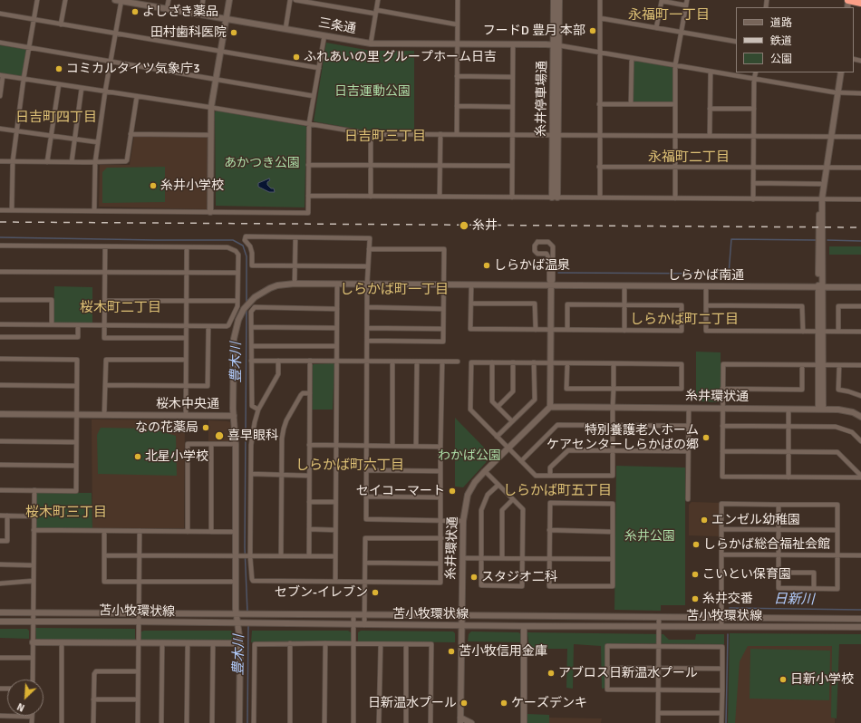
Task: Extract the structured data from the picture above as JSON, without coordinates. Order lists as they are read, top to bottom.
{
  "streets": {
    "street": [
      "三条通",
      "糸井停車場通",
      "しらかば南通",
      "糸井環状通",
      "桜木中央通",
      "苫小牧環状線"
    ]
  },
  "crossings": [
    ["三条通", "糸井停車場通"],
    ["しらかば南通", "桜木中央通"],
    ["糸井環状通", "苫小牧環状線"]
  ],
  "districts": [
    "永福町一丁目",
    "日吉町四丁目",
    "日吉町三丁目",
    "永福町二丁目",
    "しらかば町一丁目",
    "桜木町二丁目",
    "しらかば町二丁目",
    "しらかば町六丁目",
    "しらかば町五丁目",
    "桜木町三丁目"
  ],
  "water": ["豊木川", "日新川"],
  "parks": [
    "日吉運動公園",
    "あかつき公園",
    "わかば公園",
    "糸井公園"
  ],
  "places": [
    "よしざき薬品",
    "フードD 豊月 本部",
    "田村歯科医院",
    "ふれあいの里 グループホーム日吉",
    "コミカルタイツ気象庁3",
    "糸井小学校",
    "糸井",
    "しらかば温泉",
    "なの花薬局",
    "喜早眼科",
    "特別養護老人ホーム ケアセンターしらかばの郷",
    "北星小学校",
    "セイコーマート",
    "エンゼル幼稚園",
    "しらかば総合福祉会館",
    "こいとい保育園",
    "スタジオ二科",
    "セブン-イレブン",
    "糸井交番",
    "苫小牧信用金庫",
    "アブロス日新温水プール",
    "日新小学校",
    "日新温水プール",
    "ケーズデンキ"
  ],
  "legend": ["道路", "鉄道", "公園"],
  "north": "bottom left"
}
